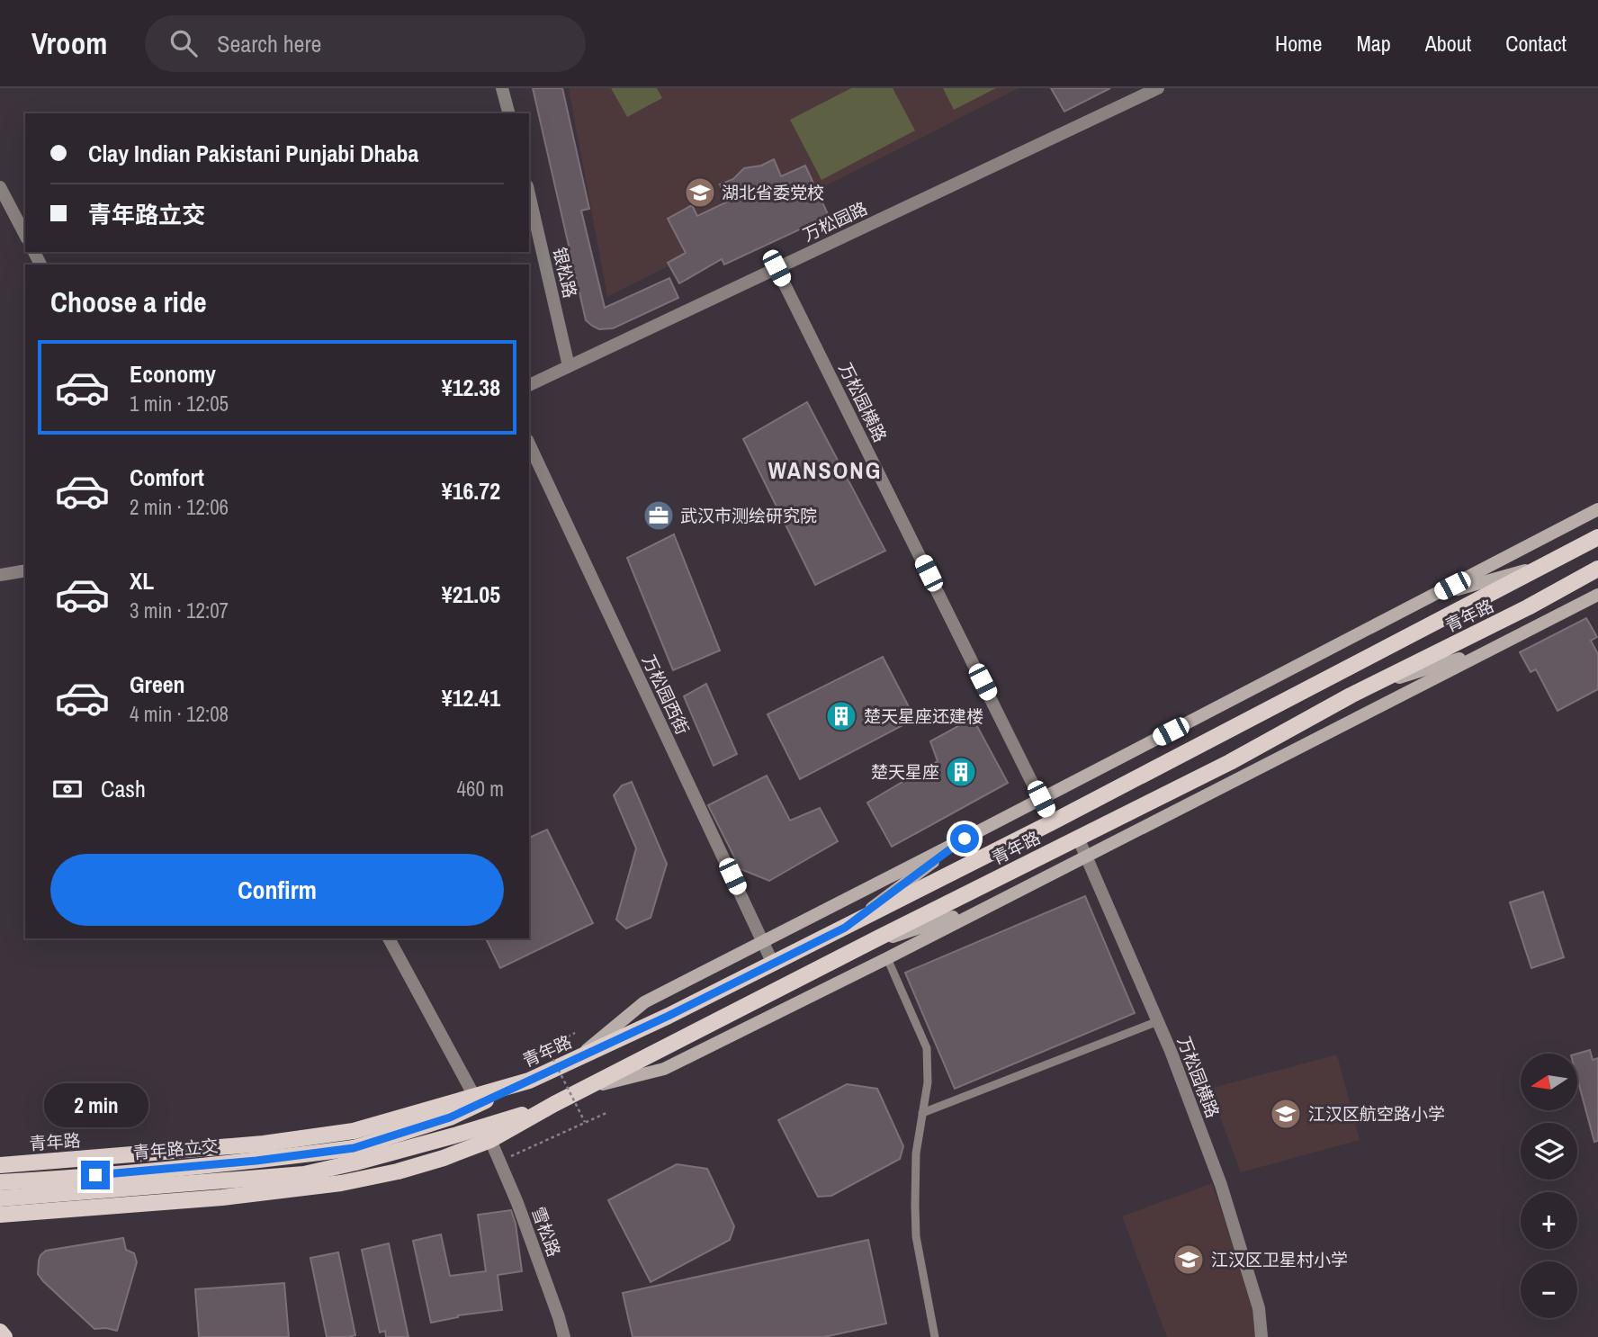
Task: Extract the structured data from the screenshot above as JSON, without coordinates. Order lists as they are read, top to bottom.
{
  "streets": {
    "main road": ["青年路", "青年路立交"],
    "street": [
      "万松园路",
      "银松路",
      "万松园横路",
      "万松园西街",
      "雪松路"
    ]
  },
  "crossings": [
    ["万松园路", "银松路"],
    ["万松园路", "万松园横路"],
    ["万松园横路", "青年路"],
    ["青年路", "万松园西街"],
    ["青年路", "雪松路"]
  ],
  "districts": ["WANSONG"],
  "places": {
    "school or university": ["湖北省委党校", "江汉区航空路小学", "江汉区卫星村小学"],
    "office": ["武汉市测绘研究院"],
    "building": ["楚天星座还建楼", "楚天星座"]
  },
  "north": "left",
  "page": {
    "header": "Vroom",
    "search": "Search here",
    "nav": [
      "Home",
      "Map",
      "About",
      "Contact"
    ],
    "banner": ["Clay Indian Pakistani Punjabi Dhaba", "青年路立交"],
    "heading": "Choose a ride",
    "list": [
      {
        "name": "Economy",
        "note": "1 min · 12:05",
        "value": "¥12.38"
      },
      {
        "name": "Comfort",
        "note": "2 min · 12:06",
        "value": "¥16.72"
      },
      {
        "name": "XL",
        "note": "3 min · 12:07",
        "value": "¥21.05"
      },
      {
        "name": "Green",
        "note": "4 min · 12:08",
        "value": "¥12.41"
      }
    ],
    "pay": ["Cash", "460 m"],
    "buttons": "Confirm",
    "map_buttons": ["+", "−"],
    "bubble": "2 min"
  }
}
